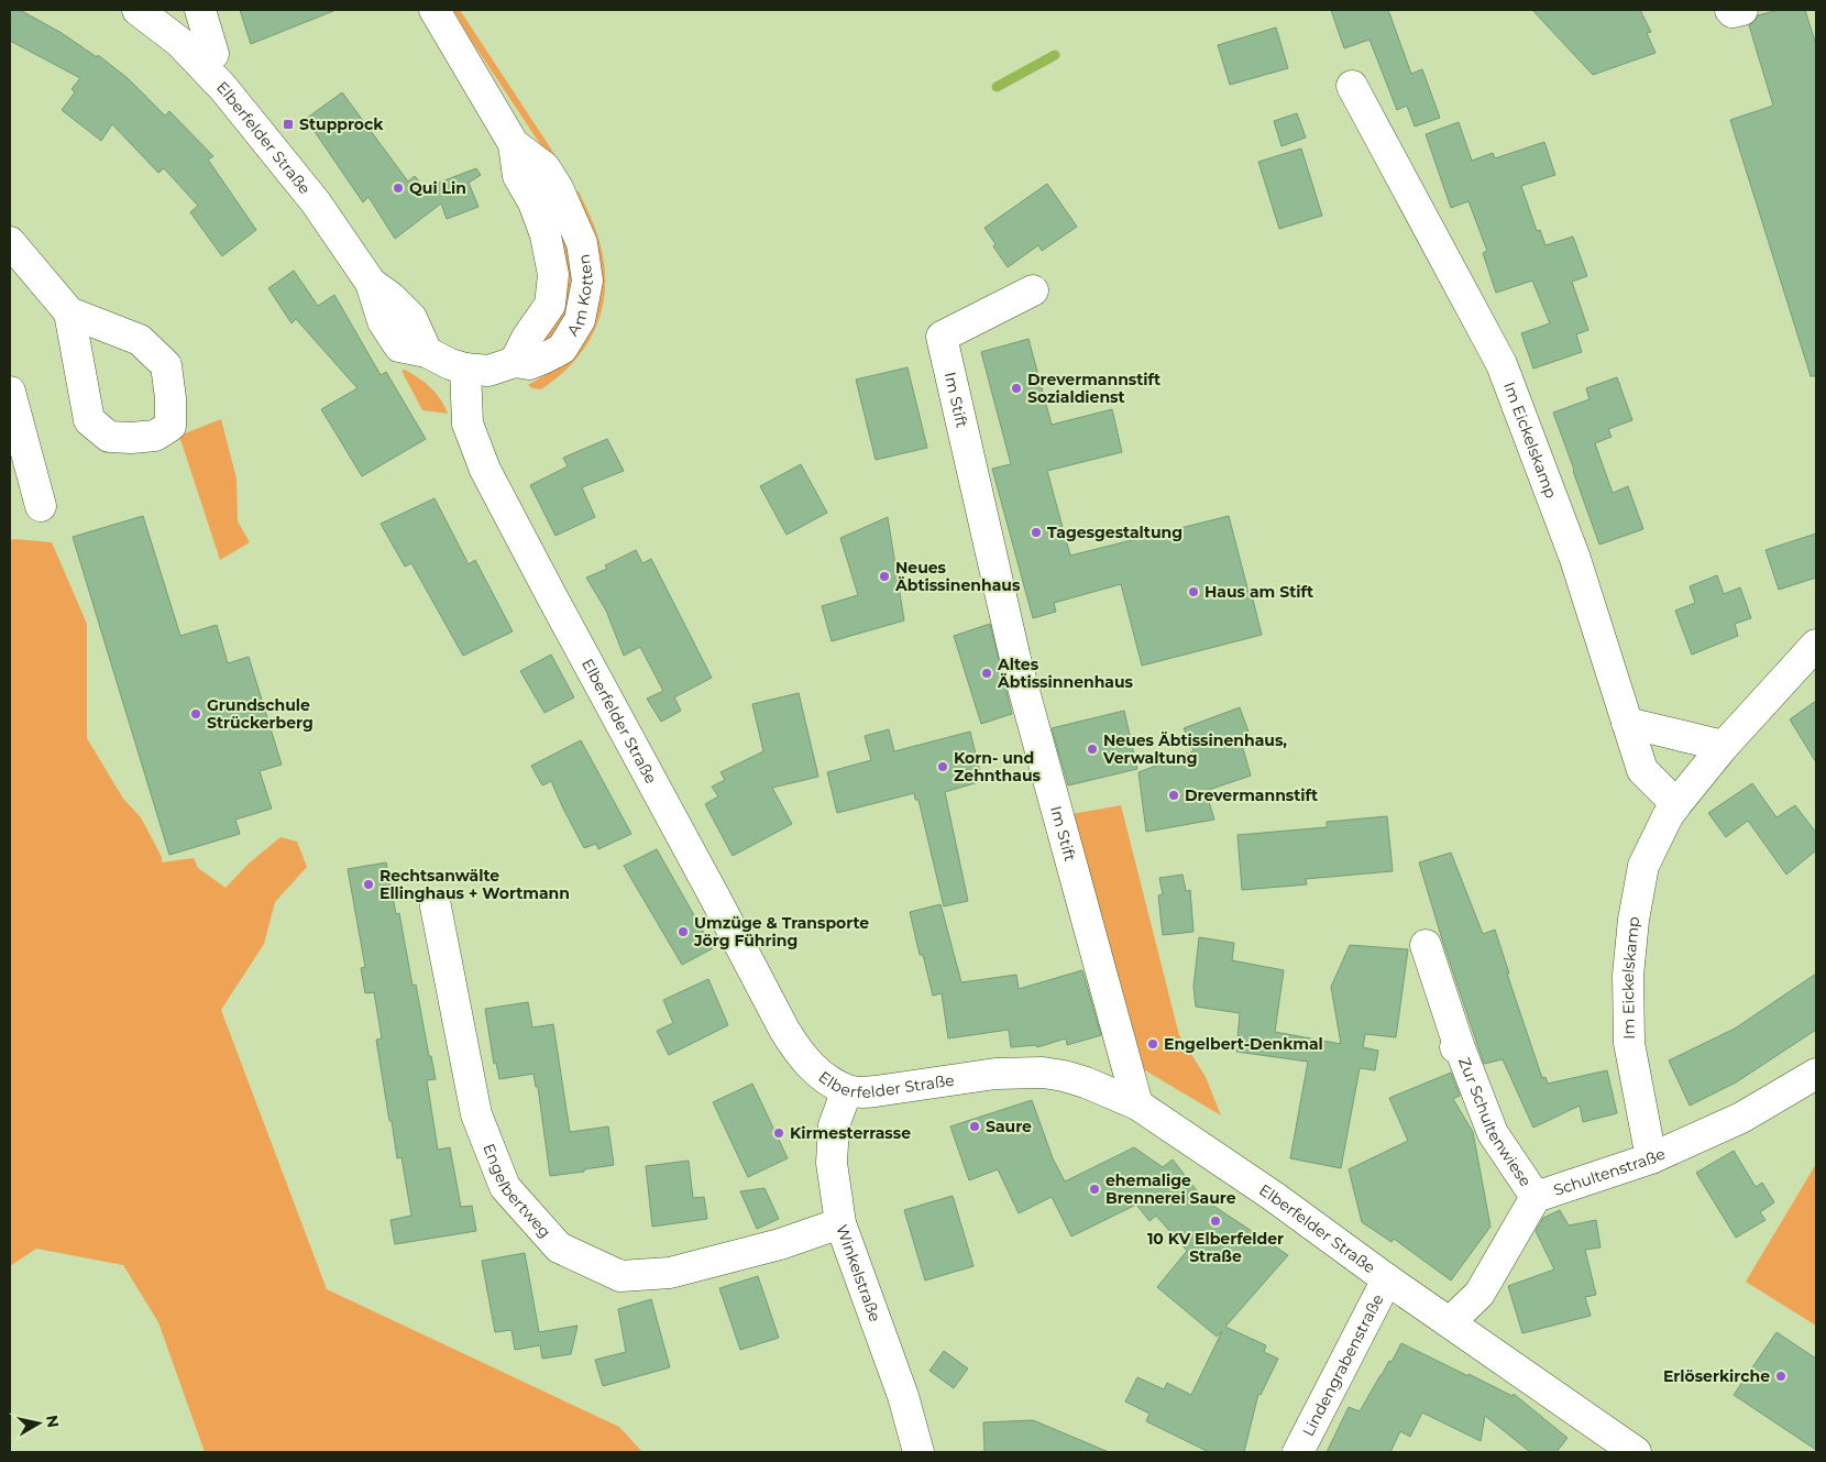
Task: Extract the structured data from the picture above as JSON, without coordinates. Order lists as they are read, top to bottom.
{
  "streets": {
    "street": [
      "Elberfelder Straße",
      "Am Kotten",
      "Im Stift",
      "Im Eickelskamp",
      "Zur Schultenwiese",
      "Schultenstraße",
      "Engelbertweg",
      "Winkelstraße",
      "Lindengrabenstraße"
    ]
  },
  "crossings": [
    ["Elberfelder Straße", "Am Kotten"],
    ["Elberfelder Straße", "Im Stift"],
    ["Elberfelder Straße", "Schultenstraße"],
    ["Elberfelder Straße", "Winkelstraße"],
    ["Elberfelder Straße", "Lindengrabenstraße"],
    ["Im Eickelskamp", "Schultenstraße"],
    ["Zur Schultenwiese", "Schultenstraße"],
    ["Engelbertweg", "Winkelstraße"]
  ],
  "places": {
    "transit": ["Stupprock"],
    "other": [
      "Qui Lin",
      "Drevermannstift Sozialdienst",
      "Tagesgestaltung",
      "Neues Äbtissinenhaus",
      "Haus am Stift",
      "Altes Äbtissinnenhaus",
      "Grundschule Strückerberg",
      "Neues Äbtissinenhaus, Verwaltung",
      "Korn- und Zehnthaus",
      "Drevermannstift",
      "Rechtsanwälte Ellinghaus + Wortmann",
      "Umzüge & Transporte Jörg Führing",
      "Engelbert-Denkmal",
      "Saure",
      "Kirmesterrasse",
      "ehemalige Brennerei Saure",
      "10 KV Elberfelder Straße",
      "Erlöserkirche"
    ]
  },
  "north": "right"
}
